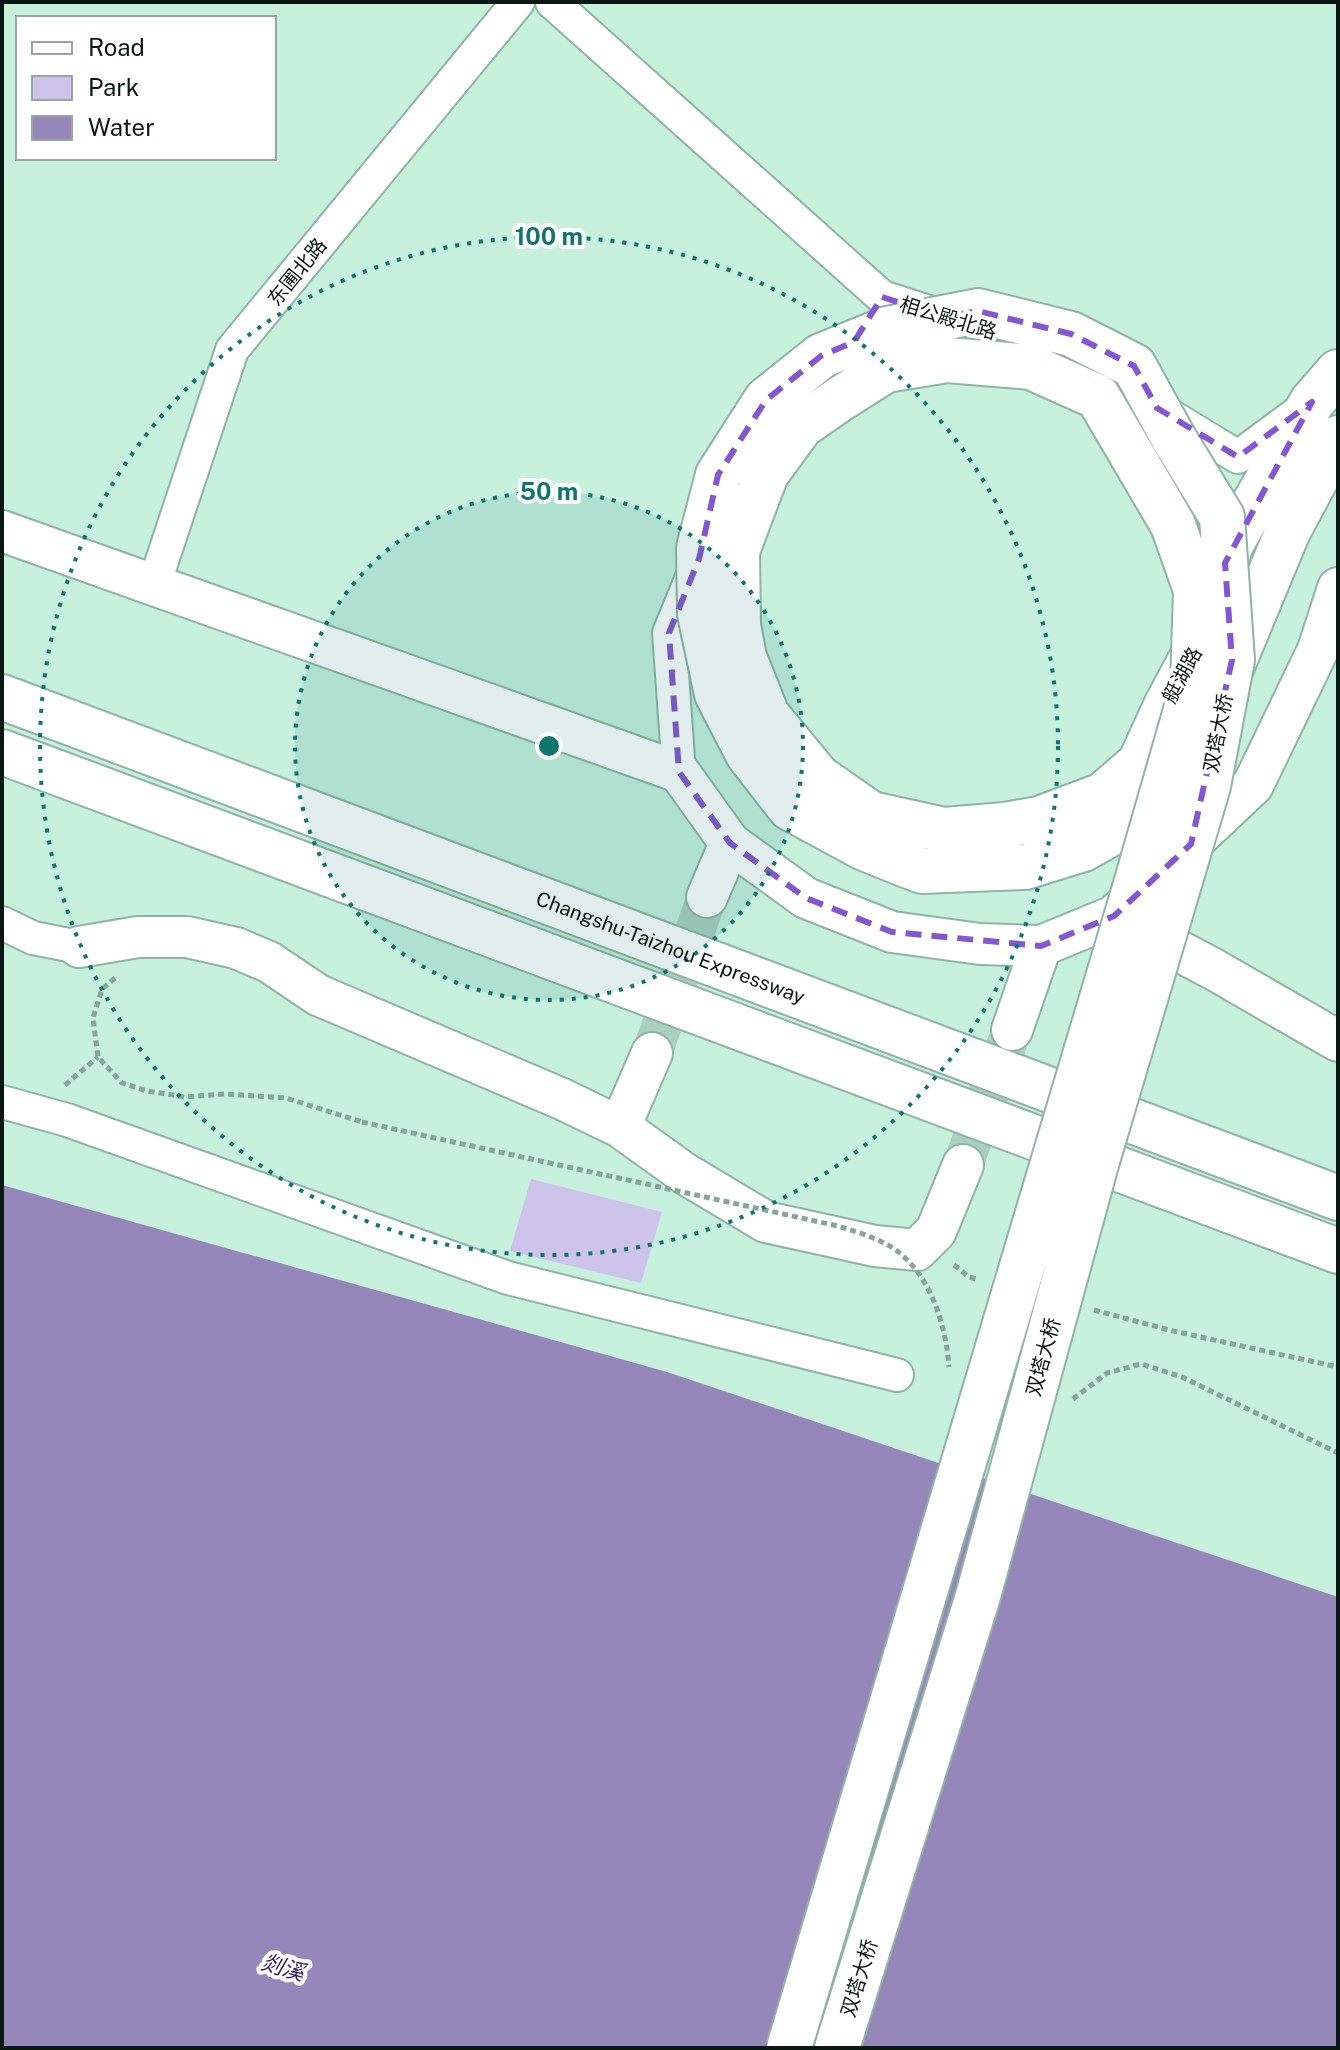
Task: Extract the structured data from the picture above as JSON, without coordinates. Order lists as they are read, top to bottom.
{
  "streets": {
    "main road": ["艇湖路", "双塔大桥", "Changshu-Taizhou Expressway"],
    "street": ["东圃北路", "相公殿北路"]
  },
  "crossings": [
    ["相公殿北路", "艇湖路"],
    ["艇湖路", "双塔大桥"]
  ],
  "water": ["剡溪"],
  "legend": ["Road", "Park", "Water"],
  "rings": ["100 m", "50 m"]
}
